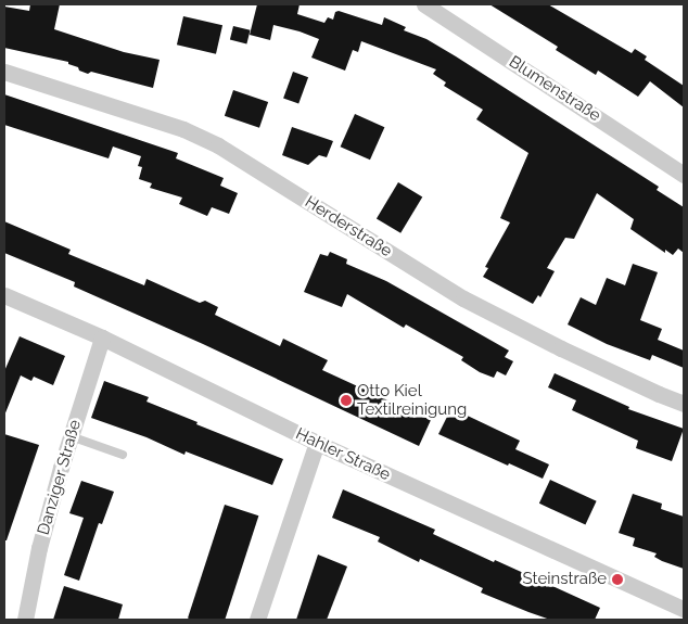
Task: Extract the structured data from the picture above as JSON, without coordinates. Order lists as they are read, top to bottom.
{
  "streets": {
    "street": [
      "Blumenstraße",
      "Herderstraße",
      "Hahler Straße",
      "Danziger Straße"
    ]
  },
  "crossings": [
    ["Hahler Straße", "Danziger Straße"]
  ],
  "places": ["Otto Kiel Textilreinigung", "Steinstraße"]
}
